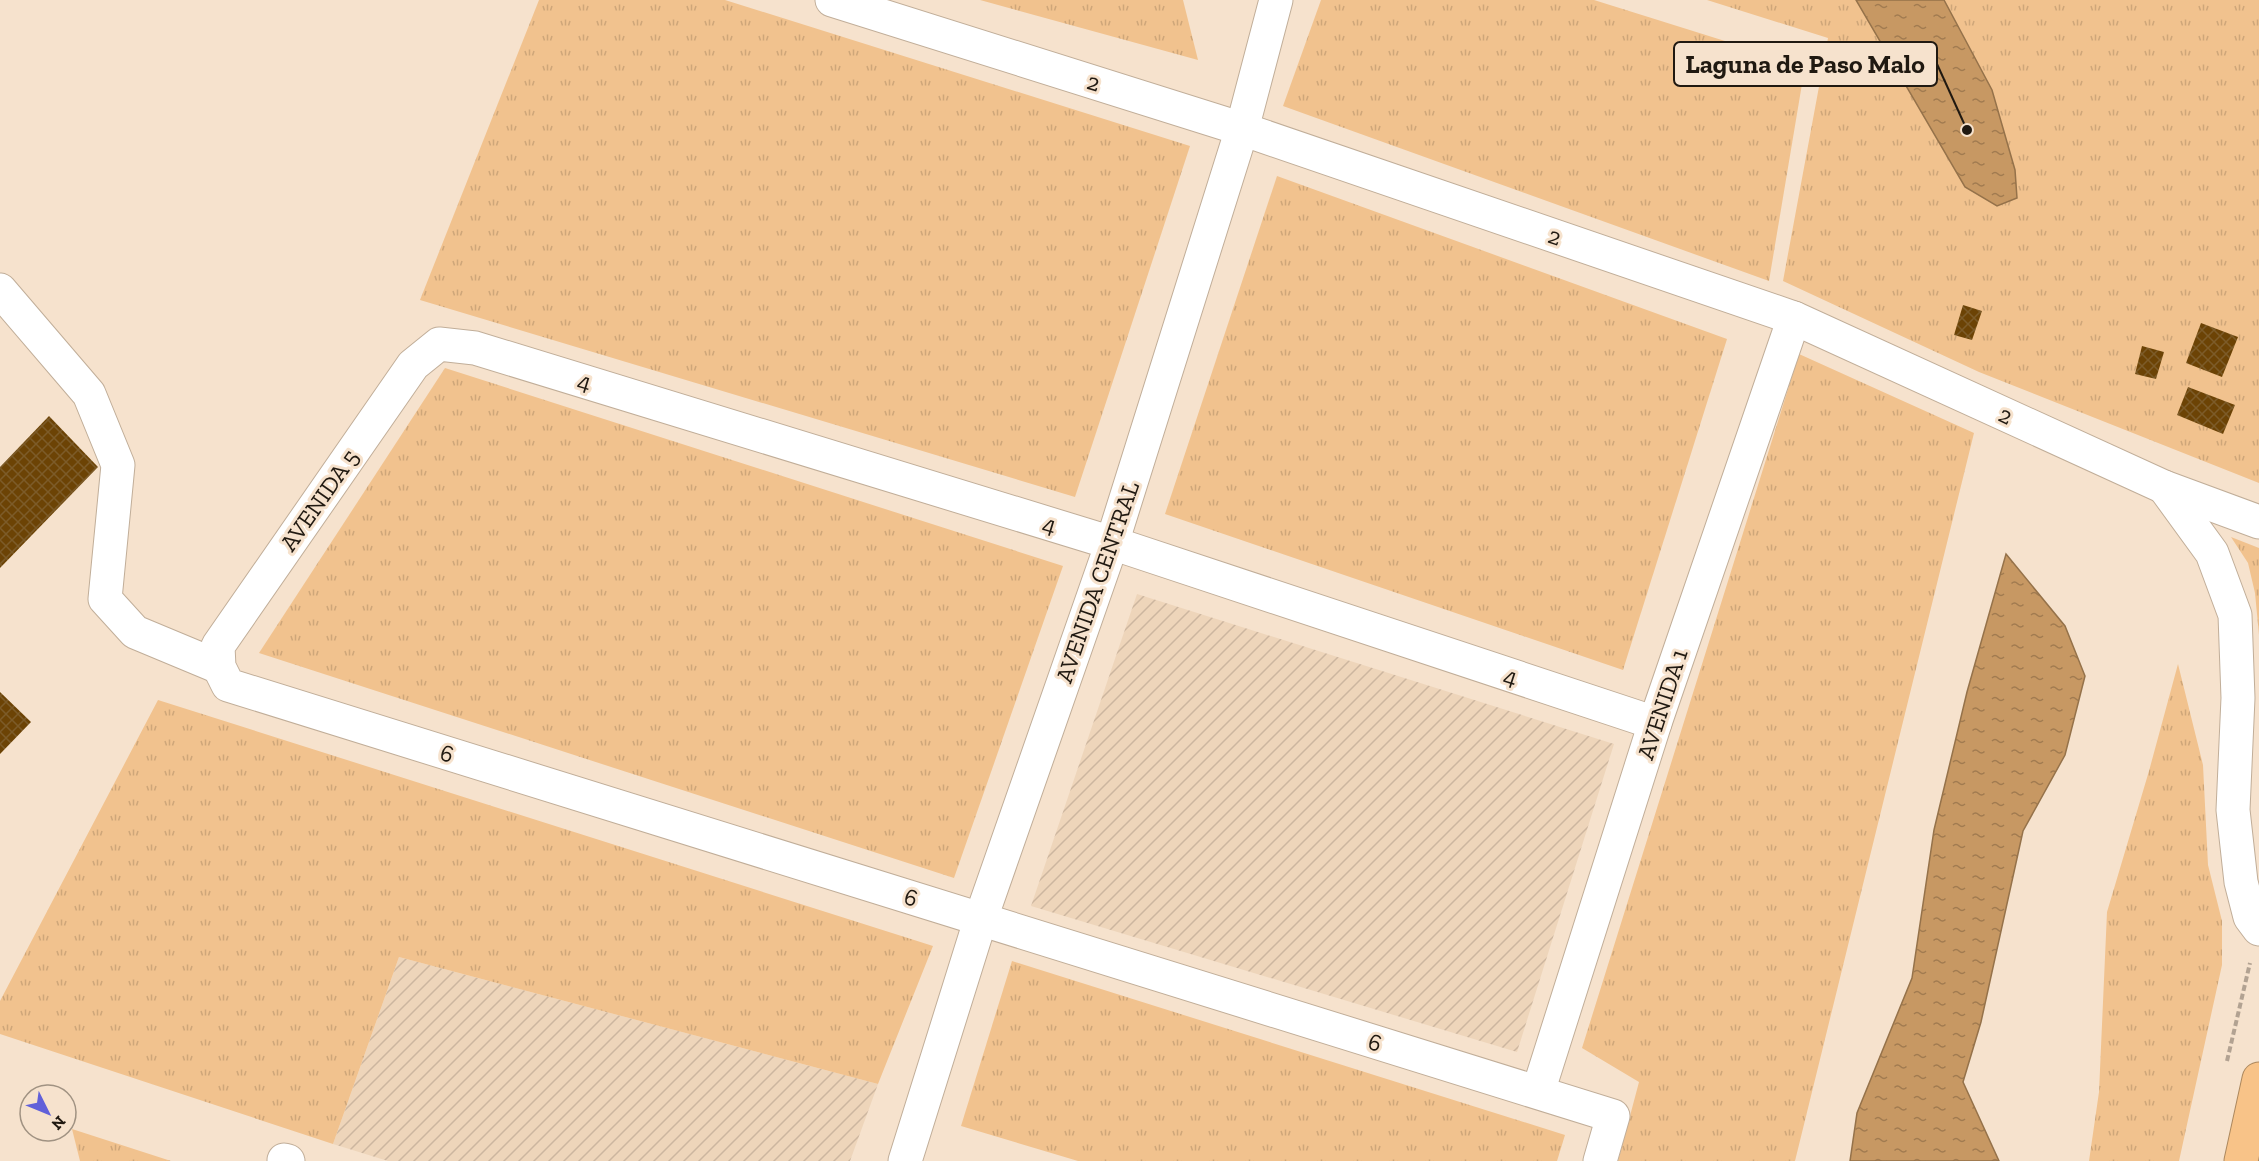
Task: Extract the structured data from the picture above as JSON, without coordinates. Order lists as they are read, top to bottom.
{
  "streets": {
    "street": [
      "2",
      "4",
      "AVENIDA 5",
      "AVENIDA CENTRAL",
      "AVENIDA 1",
      "6"
    ]
  },
  "crossings": [
    ["2", "AVENIDA CENTRAL"],
    ["2", "AVENIDA 1"],
    ["4", "AVENIDA 5"],
    ["4", "AVENIDA CENTRAL"],
    ["4", "AVENIDA 1"],
    ["AVENIDA 5", "6"],
    ["AVENIDA CENTRAL", "6"],
    ["AVENIDA 1", "6"]
  ],
  "places": ["Laguna de Paso Malo"],
  "north": "bottom right"
}
